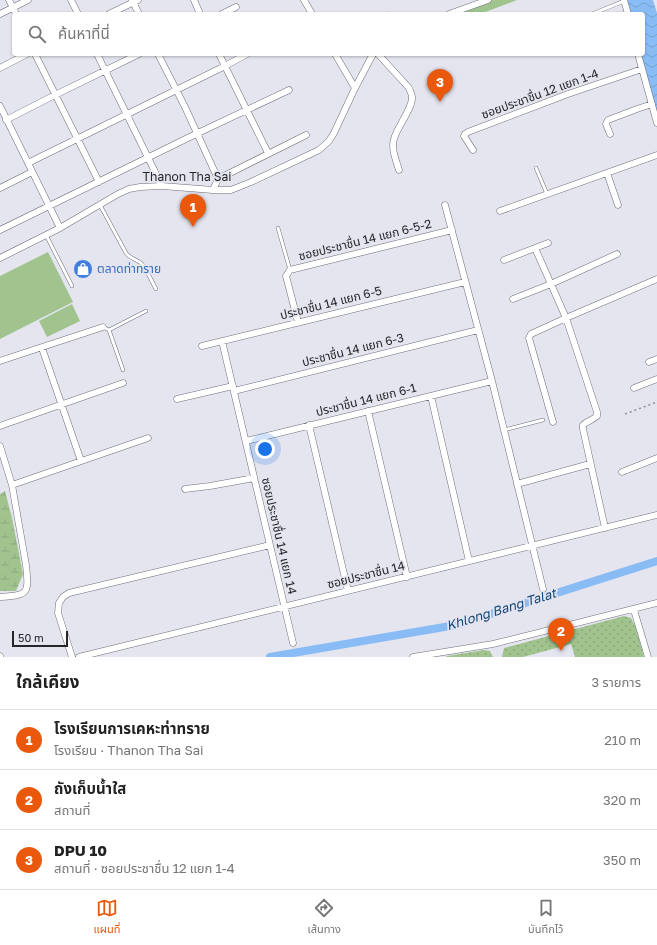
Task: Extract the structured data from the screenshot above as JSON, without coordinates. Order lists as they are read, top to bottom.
{
  "streets": {
    "street": [
      "ซอยประชาชื่น 12 แยก 1-4",
      "Thanon Tha Sai",
      "ซอยประชาชื่น 14 แยก 6-5-2",
      "ประชาชื่น 14 แยก 6-5",
      "ประชาชื่น 14 แยก 6-3",
      "ประชาชื่น 14 แยก 6-1",
      "ซอยประชาชื่น 14 แยก 14",
      "ซอยประชาชื่น 14"
    ]
  },
  "crossings": [
    ["ซอยประชาชื่น 14 แยก 6-5-2", "ประชาชื่น 14 แยก 6-5"],
    ["ประชาชื่น 14 แยก 6-5", "ซอยประชาชื่น 14 แยก 14"],
    ["ประชาชื่น 14 แยก 6-3", "ซอยประชาชื่น 14 แยก 14"],
    ["ประชาชื่น 14 แยก 6-1", "ซอยประชาชื่น 14 แยก 14"],
    ["ซอยประชาชื่น 14 แยก 14", "ซอยประชาชื่น 14"]
  ],
  "water": ["Khlong Bang Talat"],
  "places": {
    "shop": ["ตลาดท่าทราย"]
  },
  "scale_bar": "50 m",
  "page": {
    "search": "ค้นหาที่นี่",
    "pins": ["3", "1", "2"],
    "scale": "50 m",
    "heading": ["ใกล้เคียง", "3 รายการ"],
    "list": [
      {
        "mark": "1",
        "name": "โรงเรียนการเคหะท่าทราย",
        "note": "โรงเรียน · Thanon Tha Sai",
        "value": "210 m"
      },
      {
        "mark": "2",
        "name": "ถังเก็บน้ำใส",
        "note": "สถานที่",
        "value": "320 m"
      },
      {
        "mark": "3",
        "name": "DPU 10",
        "note": "สถานที่ · ซอยประชาชื่น 12 แยก 1-4",
        "value": "350 m"
      }
    ],
    "nav": ["แผนที่", "เส้นทาง", "บันทึกไว้"]
  }
}
